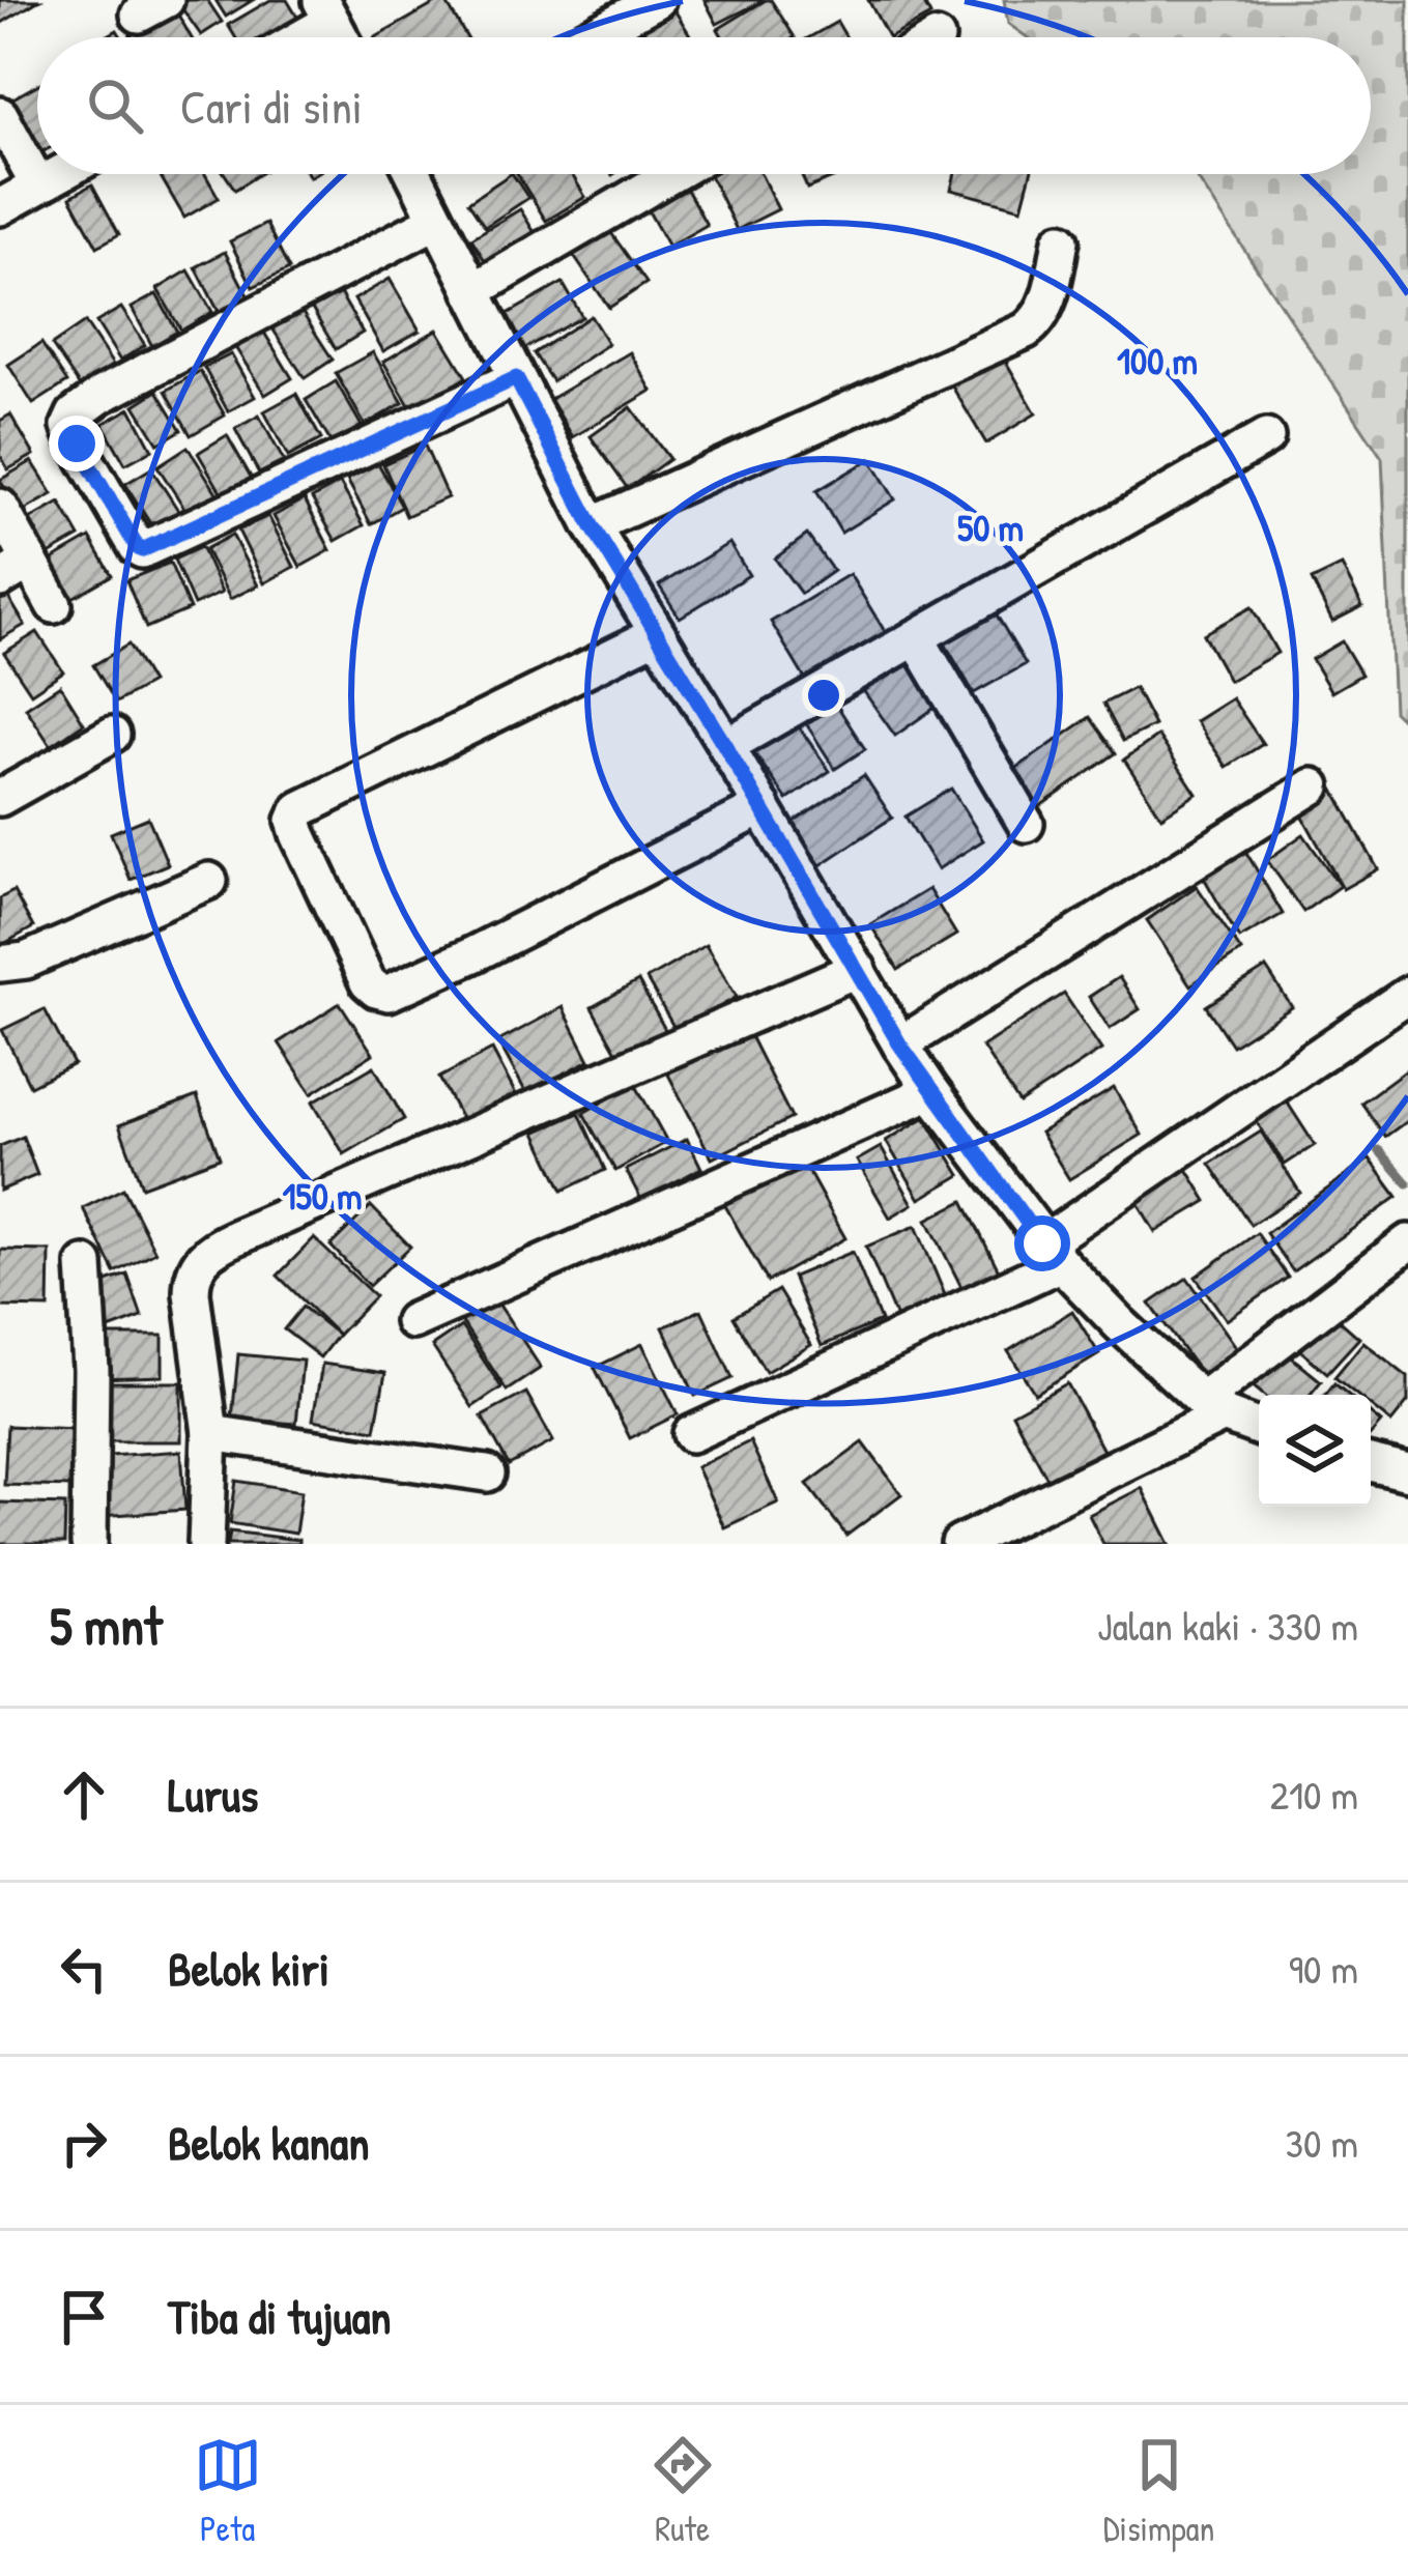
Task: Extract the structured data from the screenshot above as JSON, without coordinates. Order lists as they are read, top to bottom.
{
  "page": {
    "search": "Cari di sini",
    "heading": ["5 mnt", "Jalan kaki · 330 m"],
    "list": [
      ["Lurus", "210 m"],
      ["Belok kiri", "90 m"],
      ["Belok kanan", "30 m"],
      "Tiba di tujuan"
    ],
    "nav": ["Peta", "Rute", "Disimpan"]
  },
  "rings": ["100 m", "50 m", "150 m"]
}
